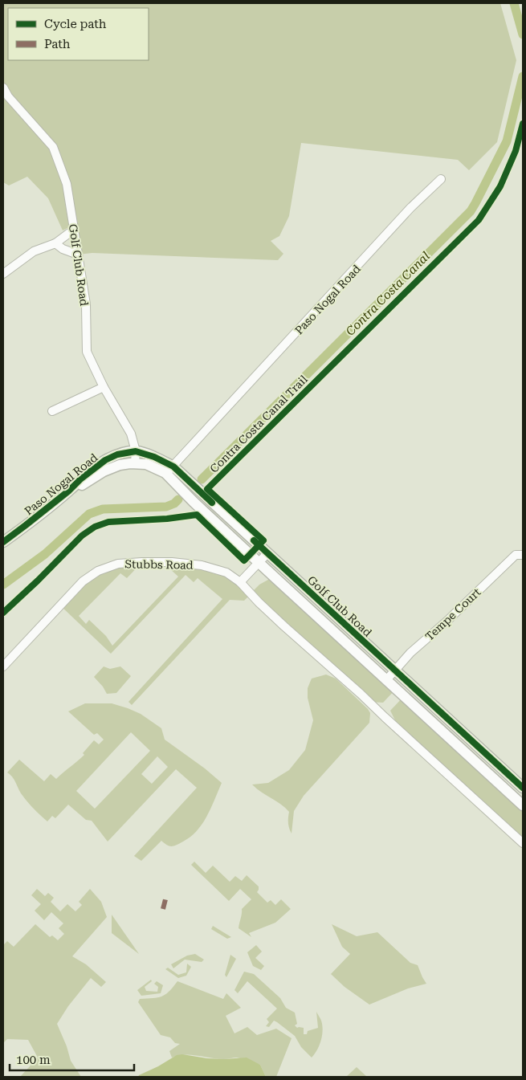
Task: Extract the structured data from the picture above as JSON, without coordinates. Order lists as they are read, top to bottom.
{
  "streets": {
    "street": [
      "Golf Club Road",
      "Paso Nogal Road",
      "Stubbs Road",
      "Tempe Court"
    ],
    "cycle path": ["Contra Costa Canal Trail"]
  },
  "crossings": [
    ["Golf Club Road", "Paso Nogal Road"],
    ["Golf Club Road", "Tempe Court"]
  ],
  "water": ["Contra Costa Canal"],
  "legend": ["Cycle path", "Path"],
  "scale_bar": "100 m"
}
